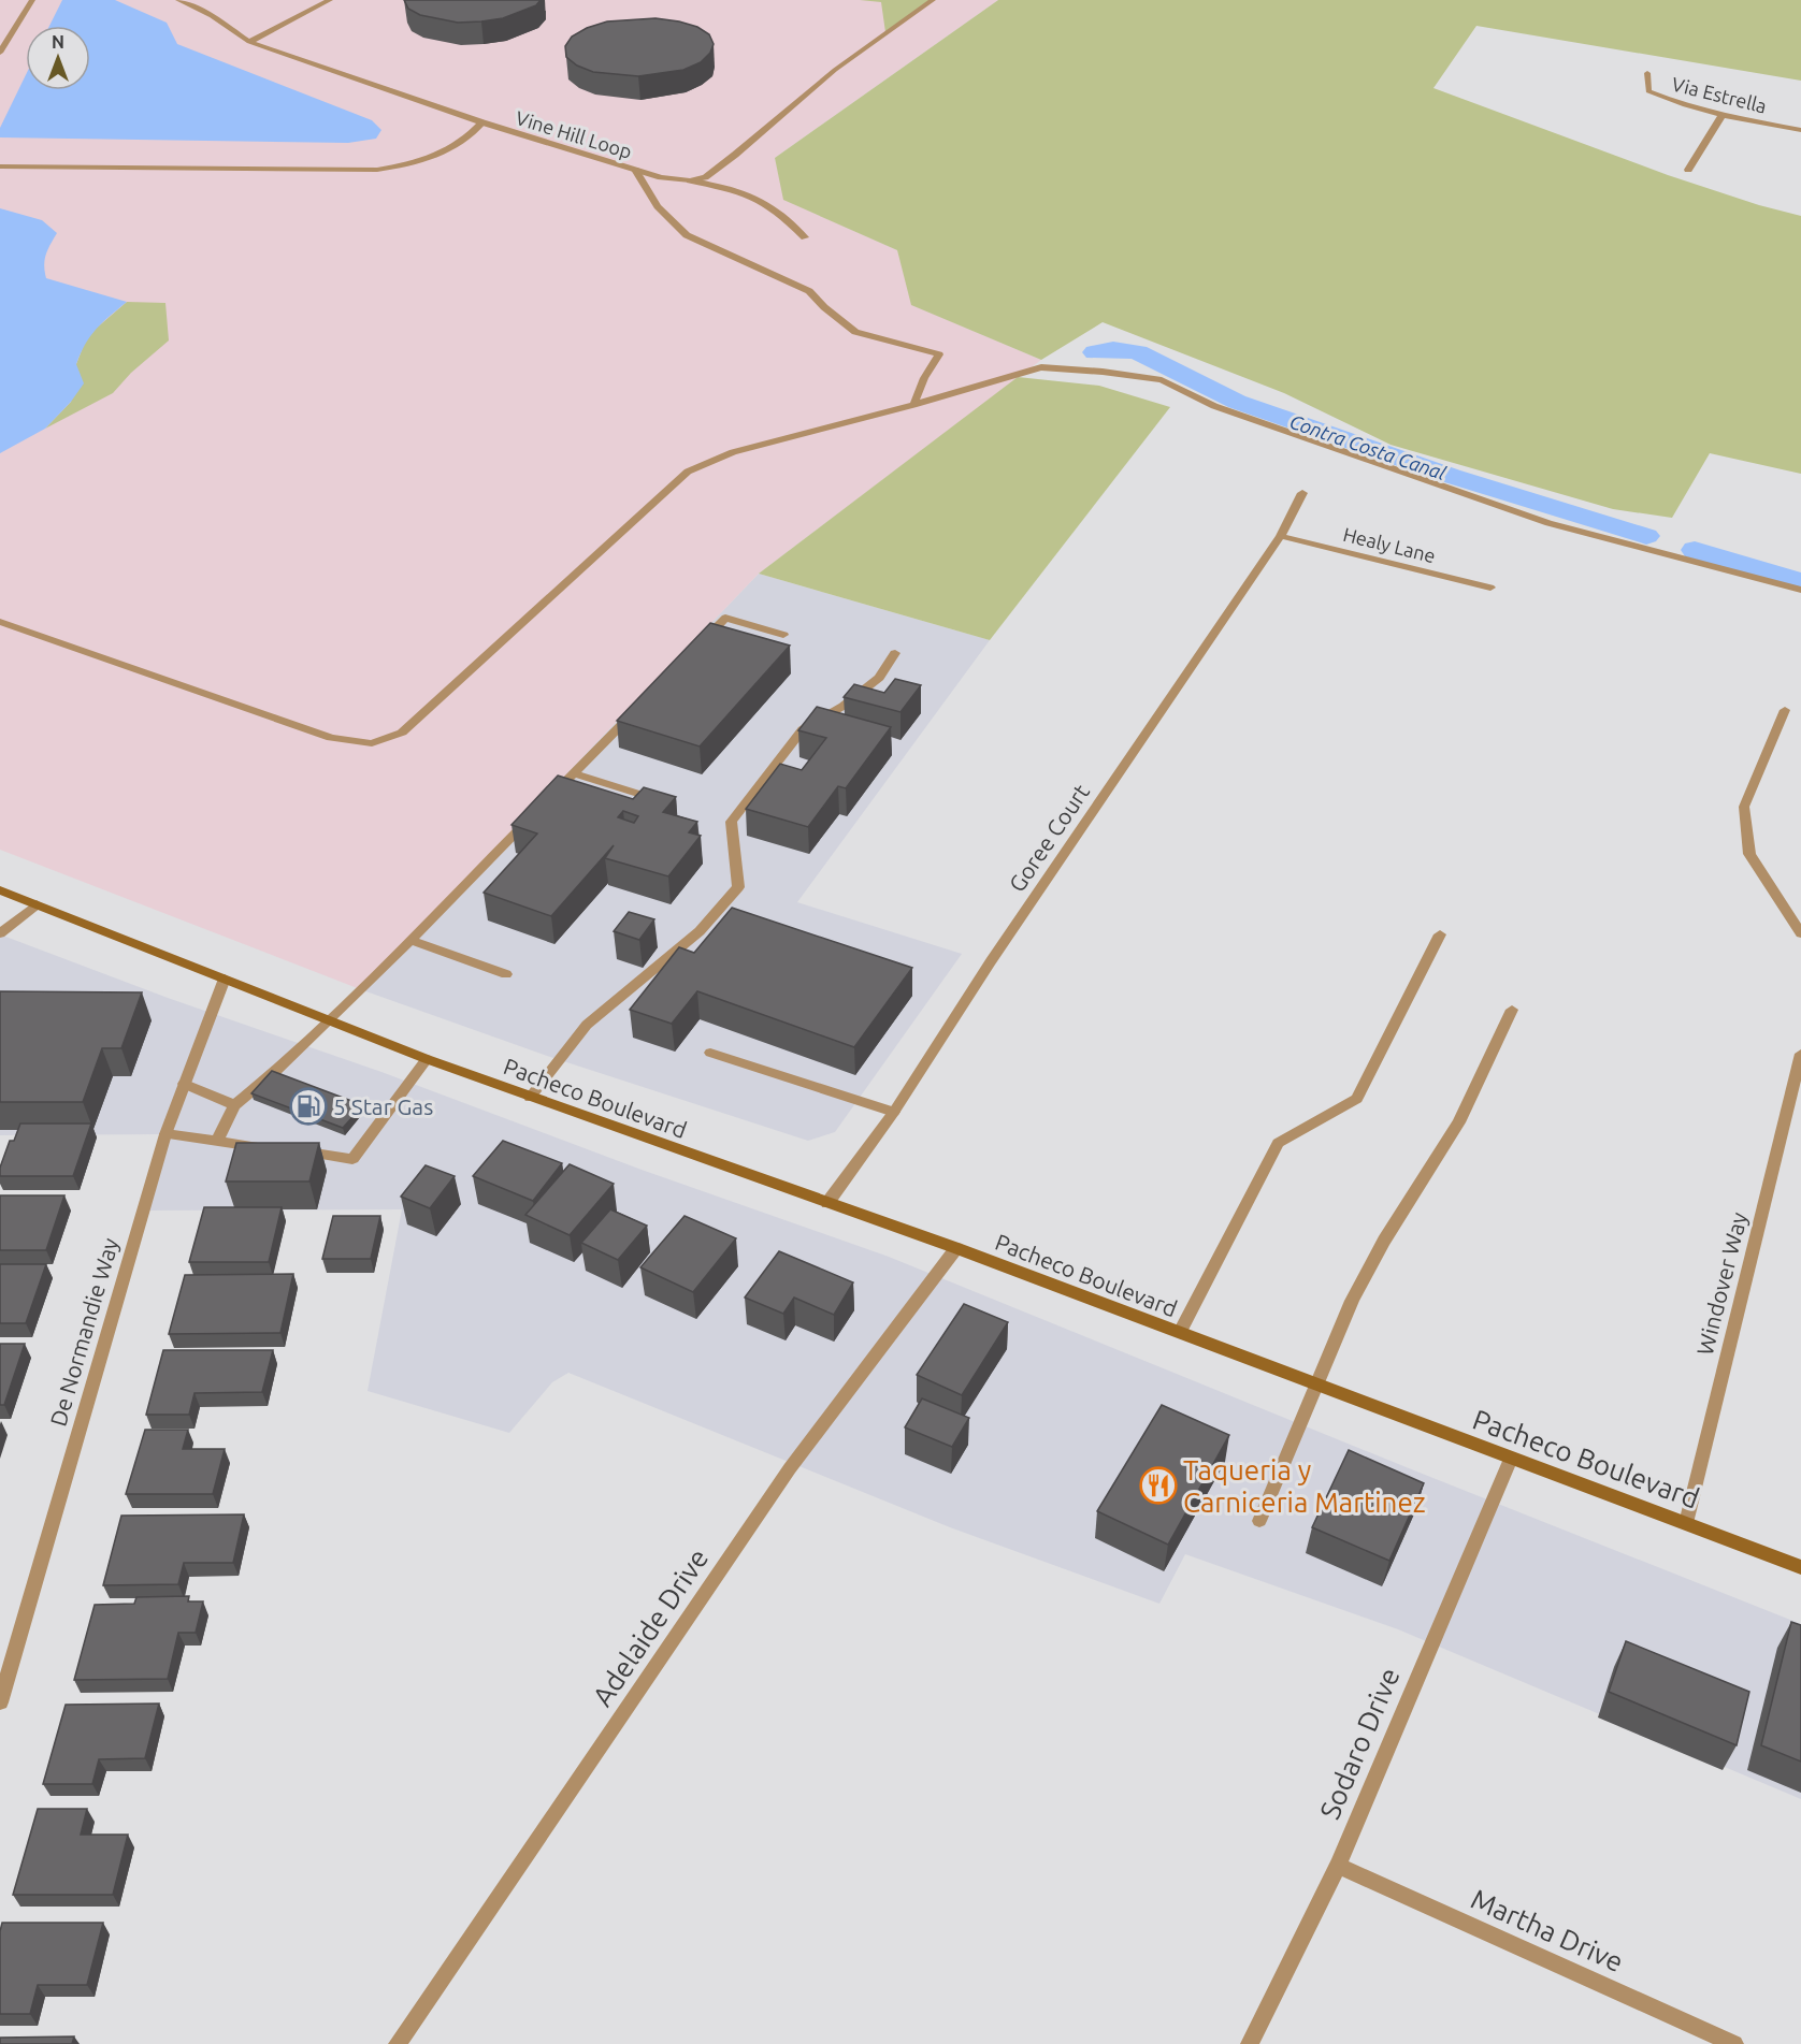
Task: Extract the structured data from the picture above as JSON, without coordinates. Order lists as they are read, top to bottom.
{
  "streets": {
    "main road": ["Pacheco Boulevard"],
    "street": [
      "Via Estrella",
      "Vine Hill Loop",
      "Healy Lane",
      "Goree Court",
      "Windover Way",
      "De Normandie Way",
      "Adelaide Drive",
      "Sodaro Drive",
      "Martha Drive"
    ]
  },
  "crossings": [
    ["Healy Lane", "Goree Court"],
    ["Goree Court", "Pacheco Boulevard"],
    ["Pacheco Boulevard", "Windover Way"],
    ["Pacheco Boulevard", "De Normandie Way"],
    ["Pacheco Boulevard", "Adelaide Drive"],
    ["Pacheco Boulevard", "Sodaro Drive"],
    ["Sodaro Drive", "Martha Drive"]
  ],
  "water": ["Contra Costa Canal"],
  "places": {
    "fuel station": ["5 Star Gas"],
    "restaurant": ["Taqueria y Carniceria Martinez"]
  },
  "north": "top"
}
